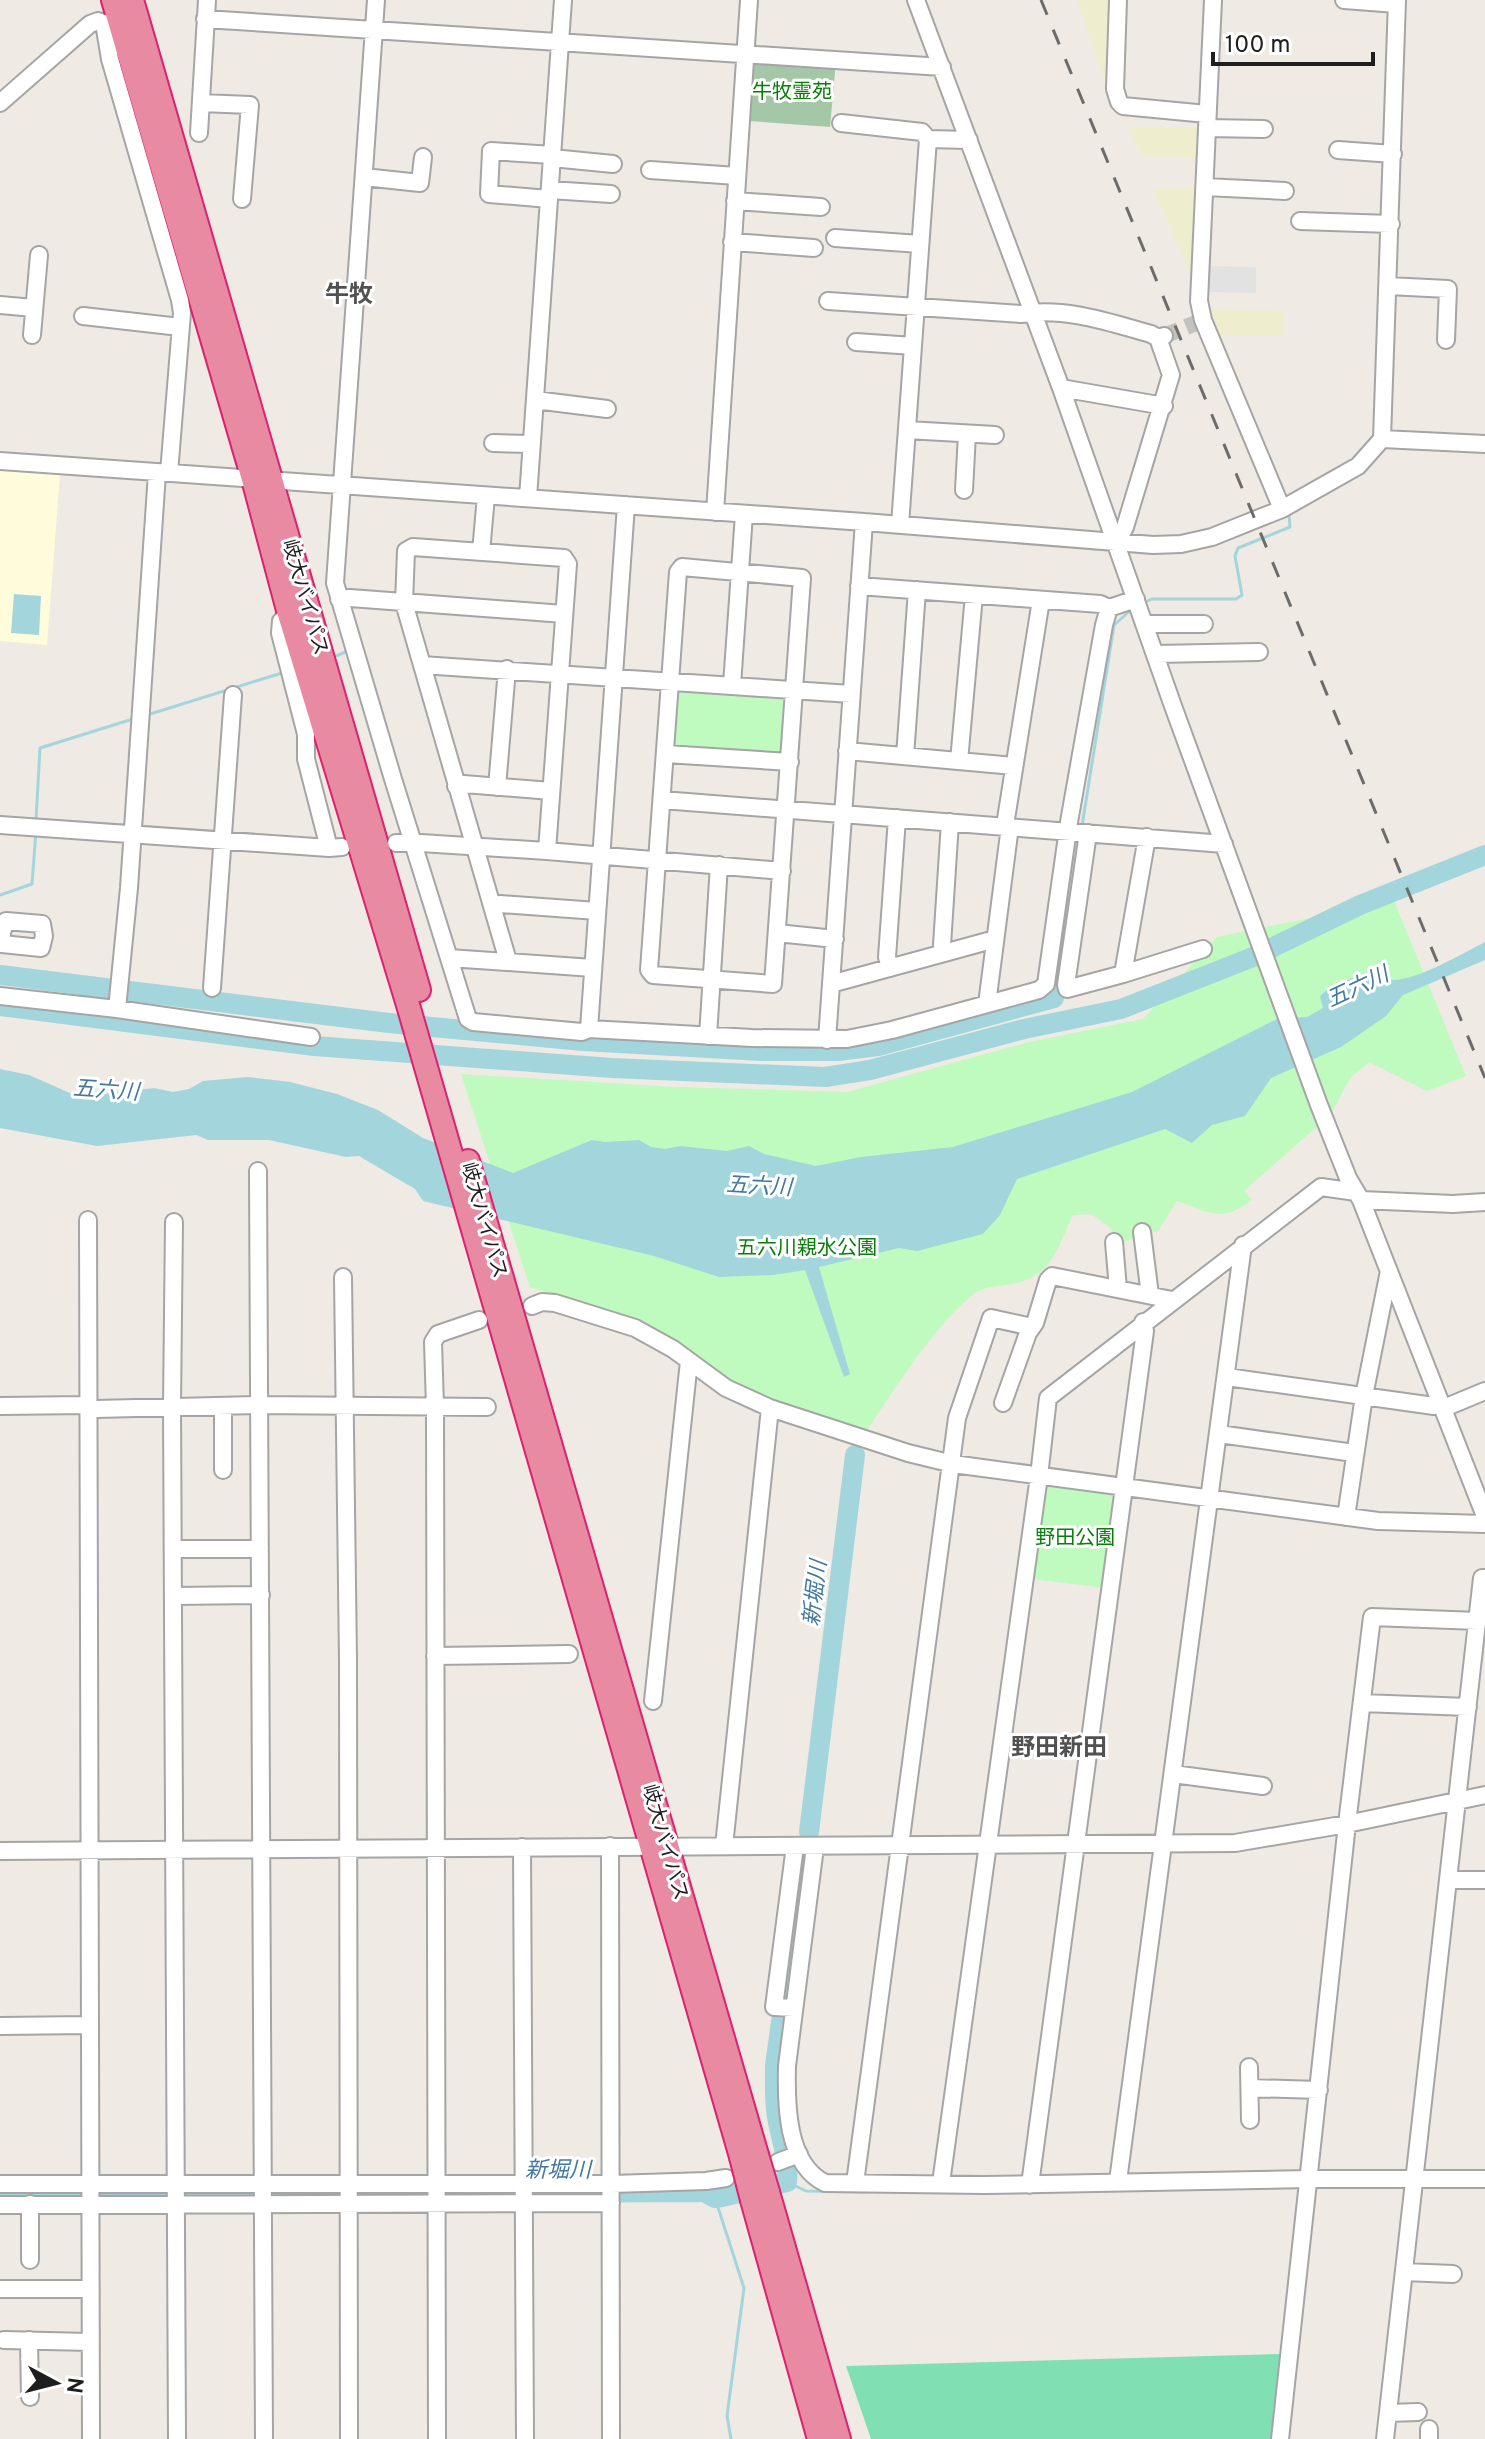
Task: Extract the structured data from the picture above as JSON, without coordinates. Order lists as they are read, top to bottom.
{
  "streets": {
    "highway": ["岐大バイパス"]
  },
  "districts": ["牛牧", "野田新田"],
  "water": ["五六川", "新堀川"],
  "parks": ["牛牧霊苑", "五六川親水公園", "野田公園"],
  "scale_bar": "100 m",
  "north": "right"
}
